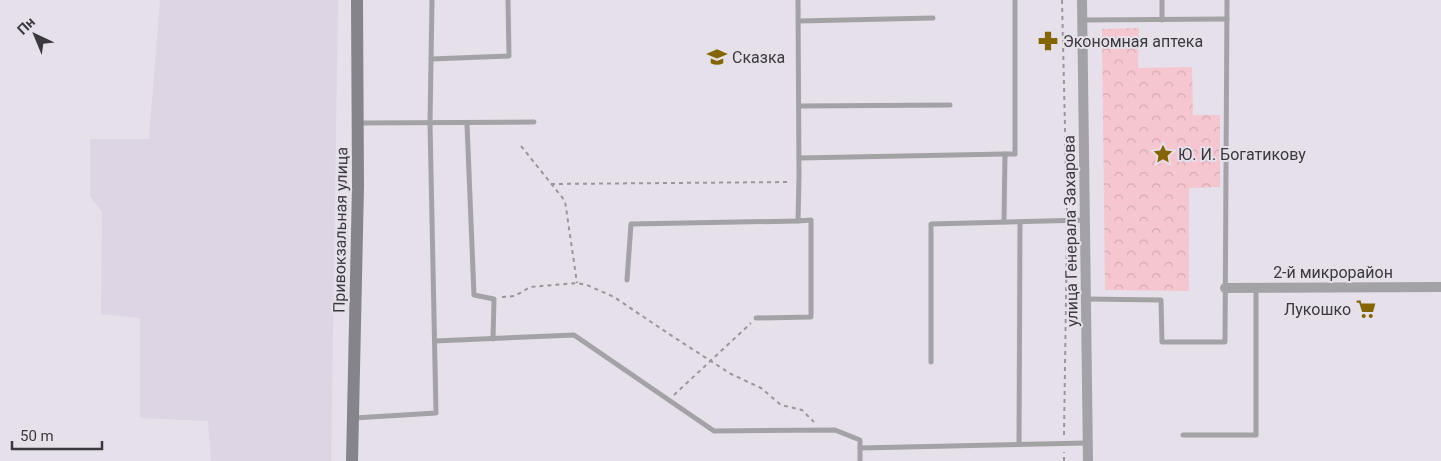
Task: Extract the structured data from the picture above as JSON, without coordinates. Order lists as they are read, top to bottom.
{
  "streets": {
    "main road": ["Привокзальная улица"],
    "street": ["улица Генерала Захарова", "2-й микрорайон"]
  },
  "places": {
    "pharmacy": ["Экономная аптека"],
    "school or university": ["Сказка"],
    "place": ["Ю. И. Богатикову"],
    "supermarket": ["Лукошко"]
  },
  "scale_bar": "50 m",
  "north": "top left"
}
